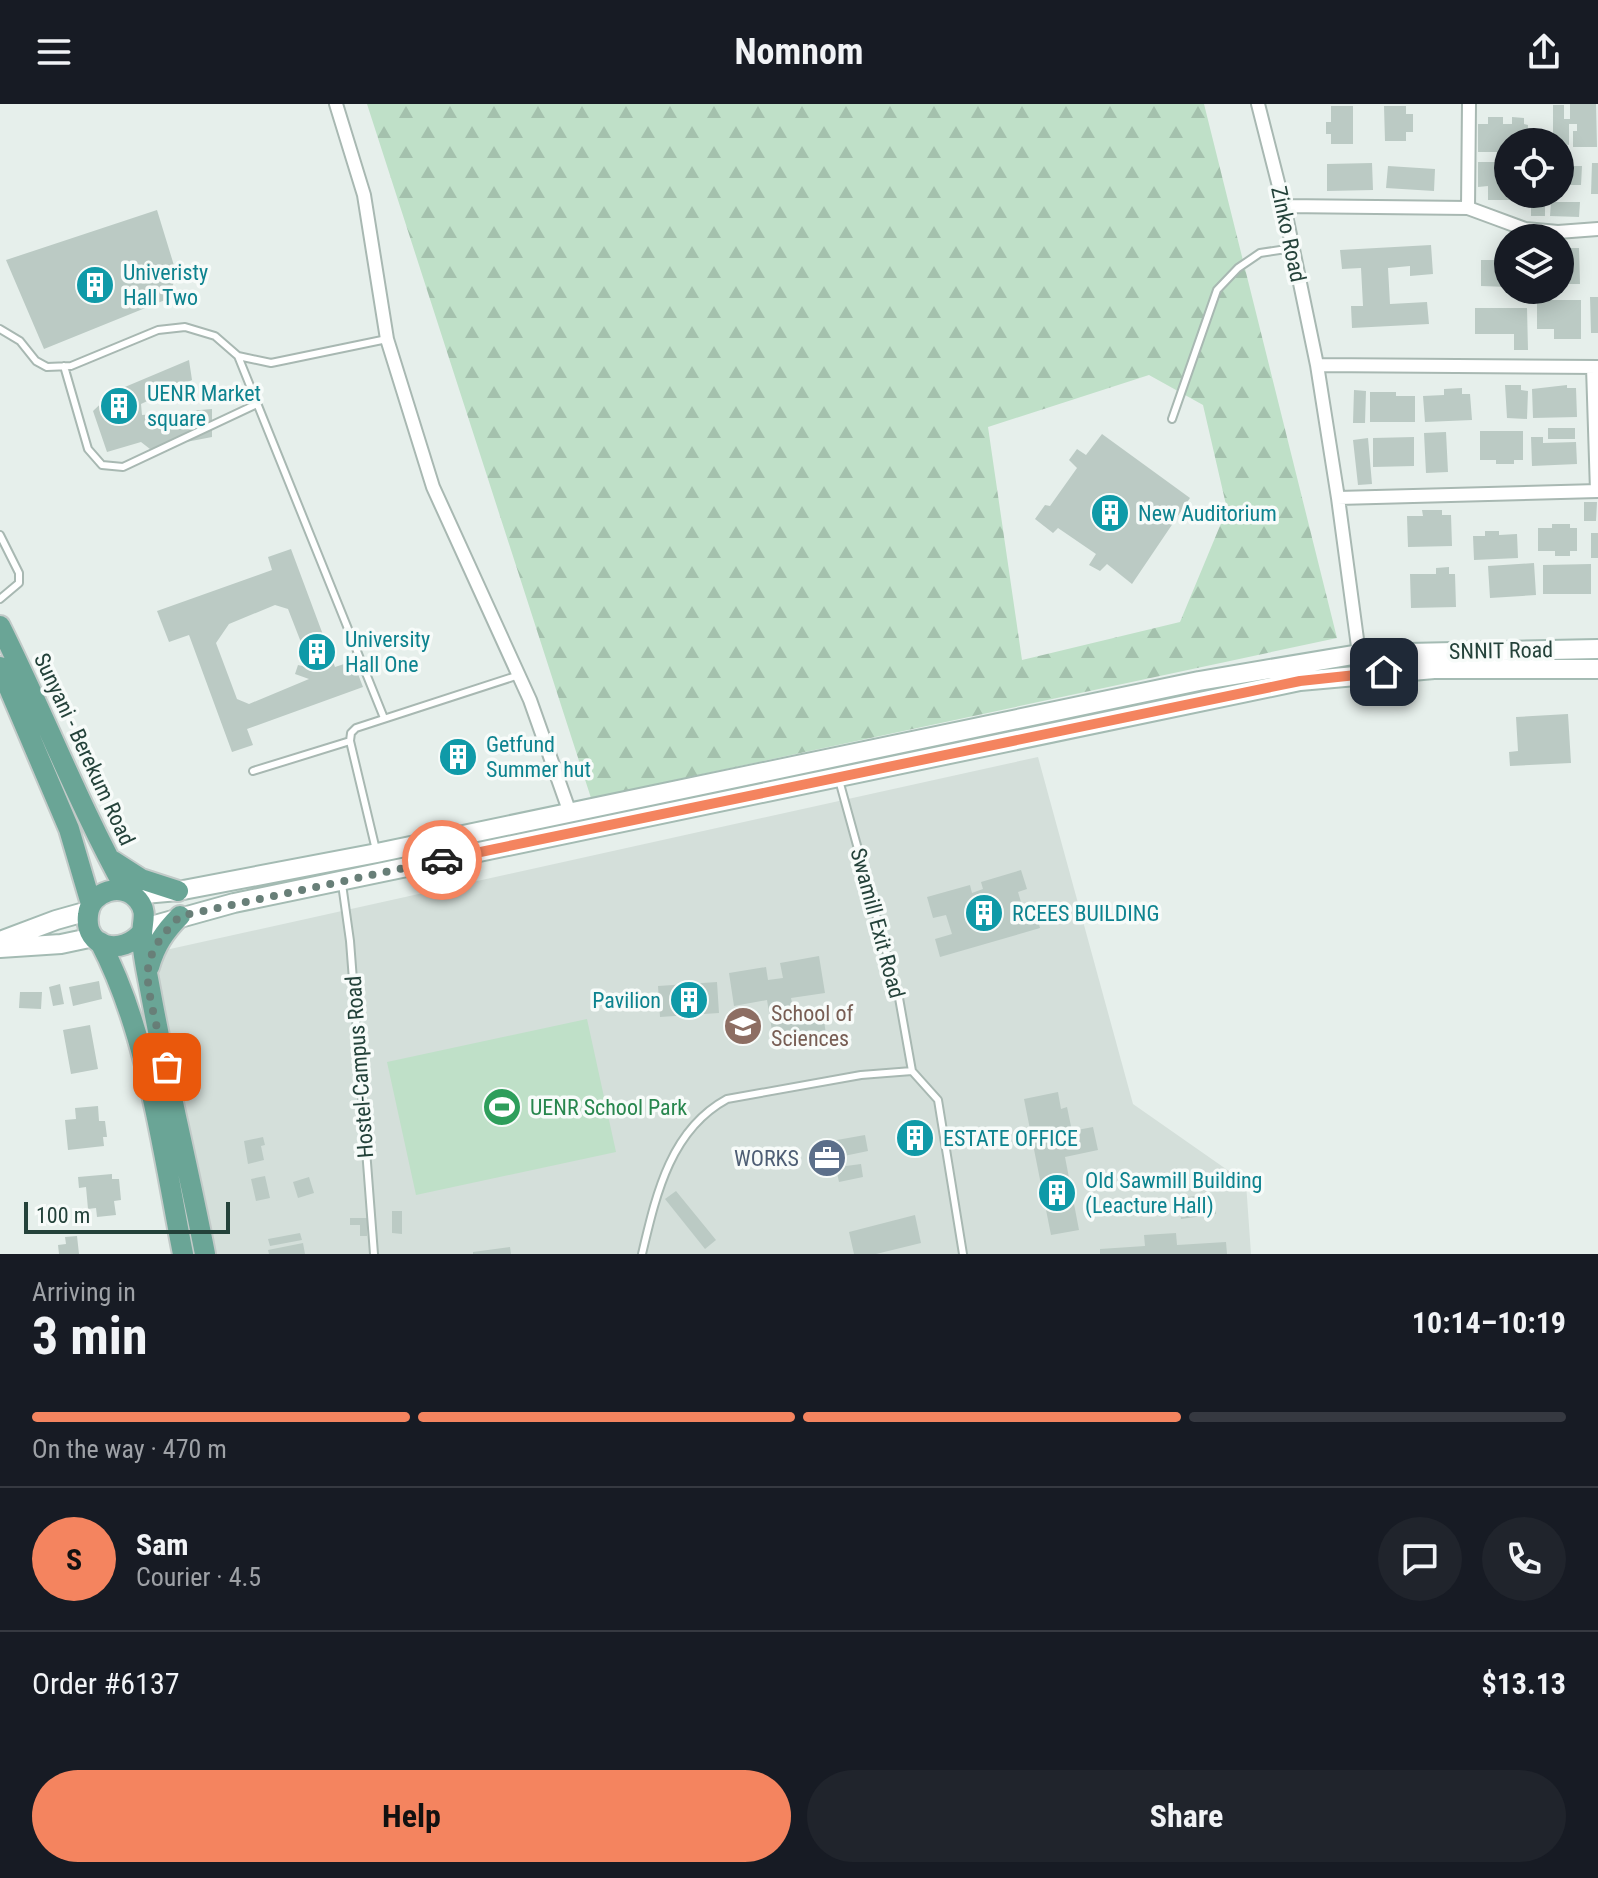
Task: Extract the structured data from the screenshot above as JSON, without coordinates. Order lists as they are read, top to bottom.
{
  "streets": {
    "main road": ["Sunyani - Berekum Road"],
    "street": ["Zinko Road", "SNNIT Road"],
    "lane": ["Swamill Exit Road", "Hostel-Campus Road"]
  },
  "crossings": [
    ["Zinko Road", "SNNIT Road"],
    ["SNNIT Road", "Sunyani - Berekum Road"],
    ["SNNIT Road", "Swamill Exit Road"],
    ["SNNIT Road", "Hostel-Campus Road"]
  ],
  "places": {
    "building": [
      "Univeristy Hall Two",
      "UENR Market square",
      "New Auditorium",
      "University Hall One",
      "Getfund Summer hut",
      "RCEES BUILDING",
      "Pavilion",
      "ESTATE OFFICE",
      "Old Sawmill Building (Leacture Hall)"
    ],
    "school or university": ["School of Sciences"],
    "sports": ["UENR School Park"],
    "office": ["WORKS"]
  },
  "scale_bar": "100 m",
  "page": {
    "header": "Nomnom",
    "scale": "100 m",
    "heading": ["3 min", "Arriving in", "10:14–10:19"],
    "panel": [
      "Sam",
      "Courier · 4.5",
      "Order #6137",
      "$13.13"
    ],
    "bar": "On the way · 470 m",
    "round": "S",
    "buttons": ["Help", "Share"]
  }
}
